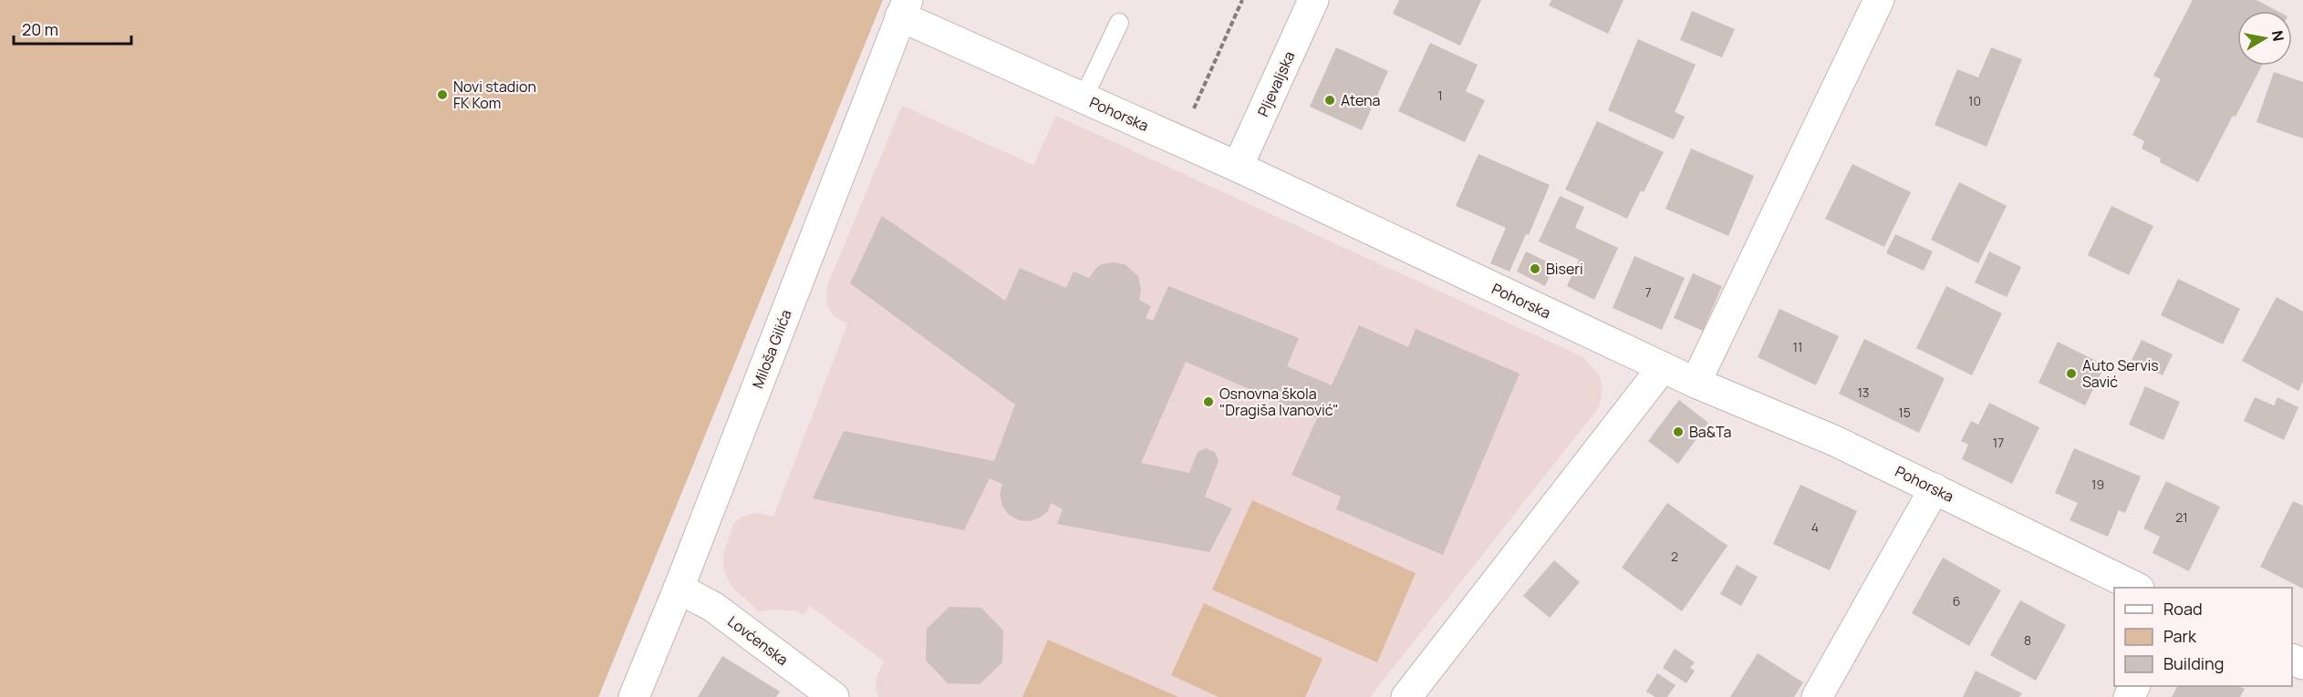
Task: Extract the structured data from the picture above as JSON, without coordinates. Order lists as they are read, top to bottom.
{
  "streets": {
    "street": [
      "Pljevaljska",
      "Pohorska",
      "Miloša Gilića",
      "Lovćenska"
    ]
  },
  "crossings": [
    ["Pljevaljska", "Pohorska"],
    ["Pohorska", "Miloša Gilića"],
    ["Miloša Gilića", "Lovćenska"]
  ],
  "places": [
    "Novi stadion FK Kom",
    "Atena",
    "Biseri",
    "Auto Servis Savić",
    "Osnovna škola \"Dragiša Ivanović\"",
    "Ba&Ta"
  ],
  "house_numbers": [
    "1",
    "10",
    "7",
    "11",
    "13",
    "15",
    "17",
    "19",
    "21",
    "4",
    "2",
    "6",
    "8"
  ],
  "legend": ["Road", "Park", "Building"],
  "scale_bar": "20 m",
  "north": "right"
}
